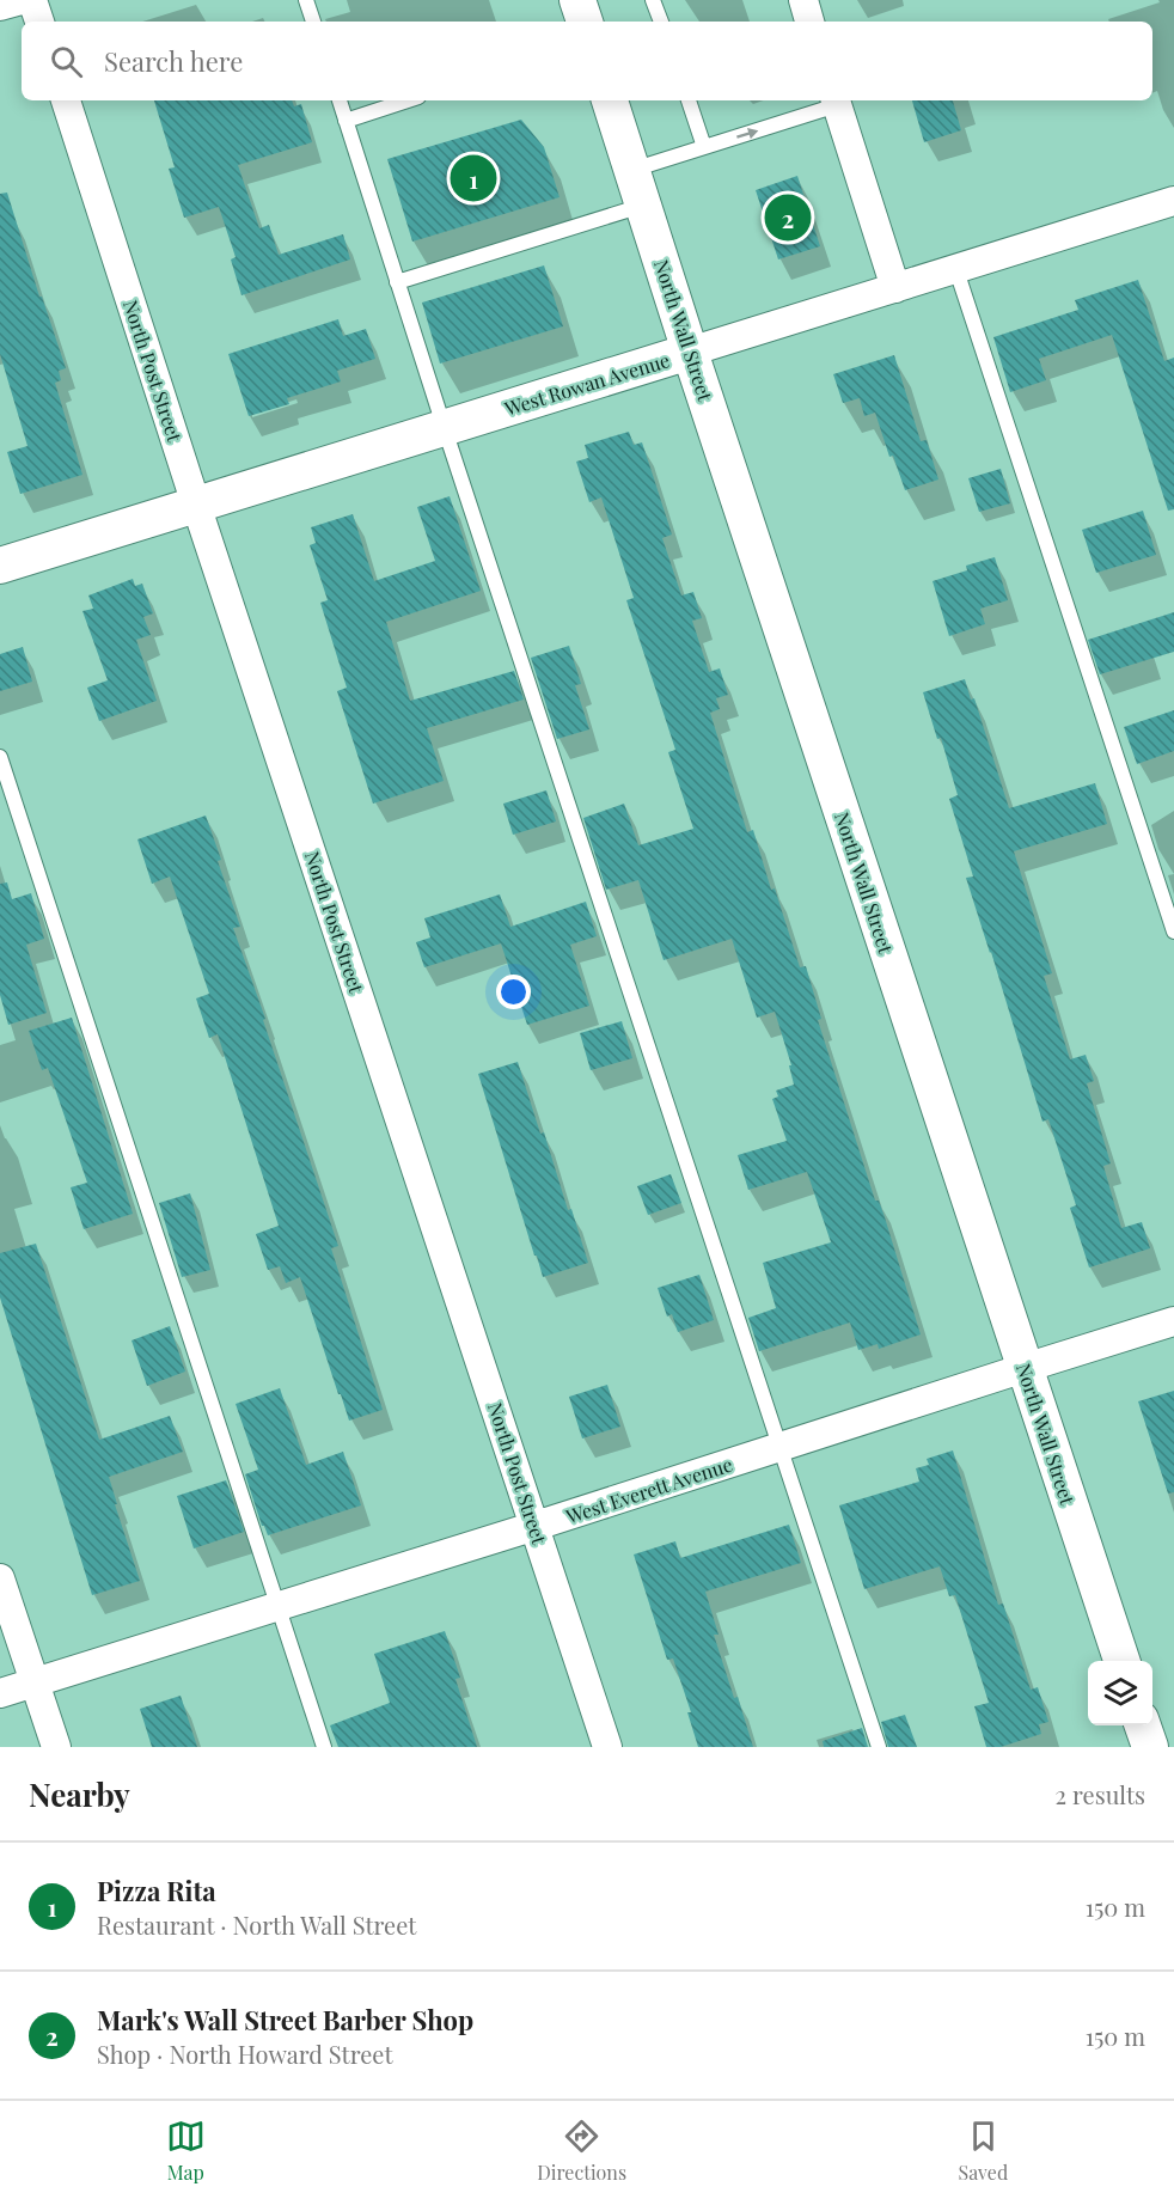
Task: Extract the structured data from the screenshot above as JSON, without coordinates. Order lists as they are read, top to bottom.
{
  "streets": {
    "street": [
      "North Wall Street",
      "North Post Street",
      "West Rowan Avenue",
      "West Everett Avenue"
    ]
  },
  "crossings": [
    ["North Wall Street", "West Rowan Avenue"],
    ["North Wall Street", "West Everett Avenue"],
    ["North Post Street", "West Rowan Avenue"],
    ["North Post Street", "West Everett Avenue"]
  ],
  "page": {
    "search": "Search here",
    "pins": ["1", "2"],
    "heading": ["Nearby", "2 results"],
    "list": [
      {
        "mark": "1",
        "name": "Pizza Rita",
        "note": "Restaurant · North Wall Street",
        "value": "150 m"
      },
      {
        "mark": "2",
        "name": "Mark's Wall Street Barber Shop",
        "note": "Shop · North Howard Street",
        "value": "150 m"
      }
    ],
    "nav": ["Map", "Directions", "Saved"]
  }
}
